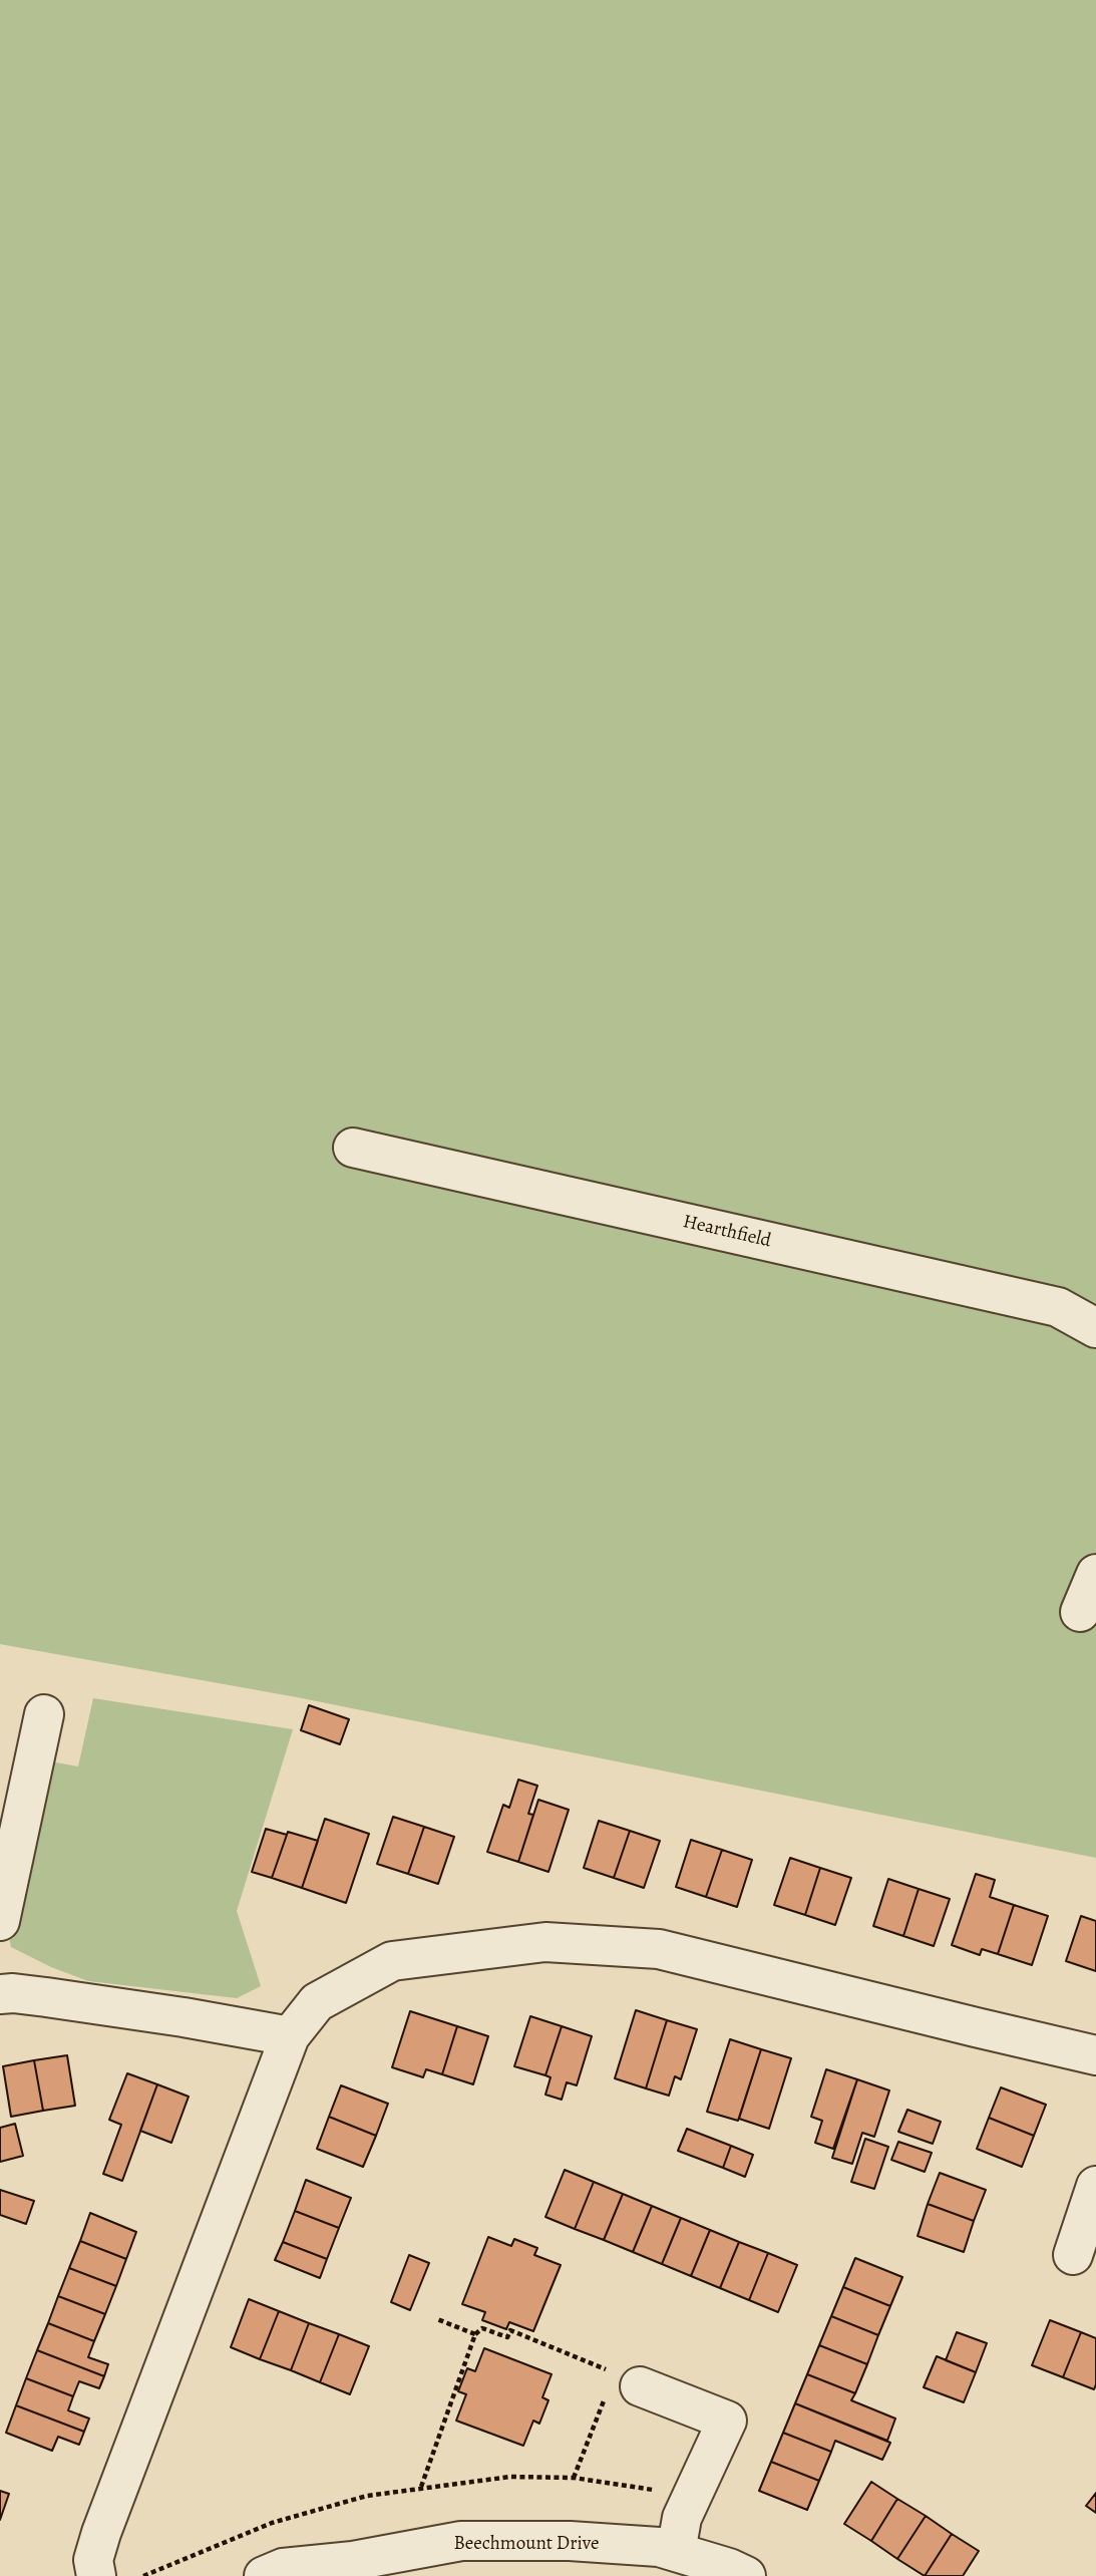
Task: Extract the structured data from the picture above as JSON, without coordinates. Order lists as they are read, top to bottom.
{
  "streets": {
    "street": ["Hearthfield", "Beechmount Drive"]
  }
}
